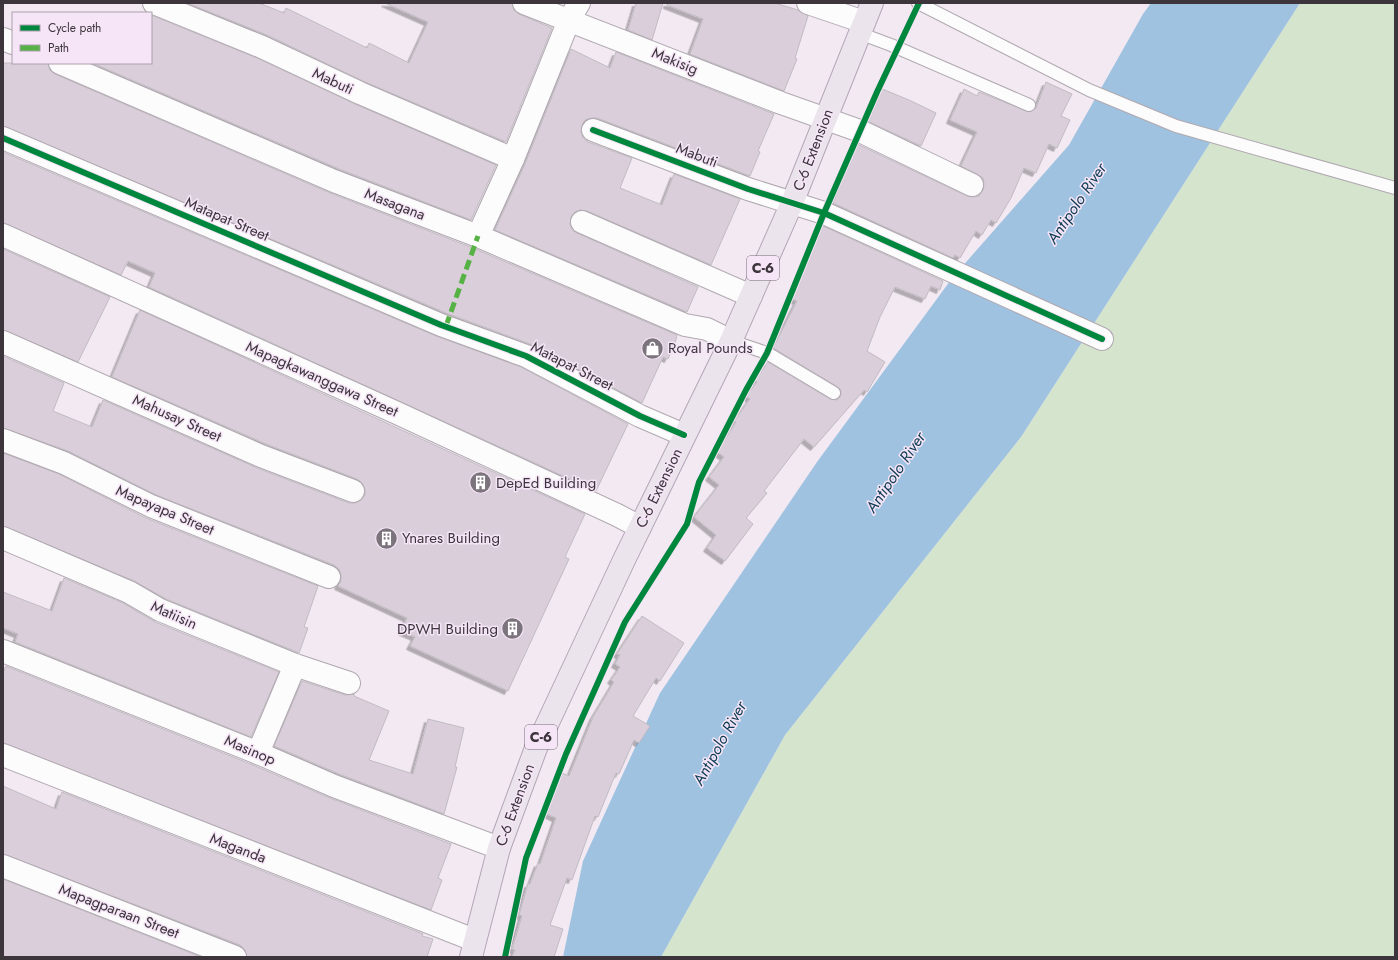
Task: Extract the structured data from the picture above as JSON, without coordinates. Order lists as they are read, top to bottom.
{
  "streets": {
    "main road": ["C-6 Extension", "C-6"],
    "street": [
      "Makisig",
      "Mabuti",
      "Masagana",
      "Matapat Street",
      "Mapagkawanggawa Street",
      "Mahusay Street",
      "Mapayapa Street",
      "Matiisin",
      "Masinop",
      "Maganda",
      "Mapagparaan Street"
    ]
  },
  "crossings": [
    ["Makisig", "C-6 Extension"],
    ["Mabuti", "C-6 Extension"],
    ["C-6 Extension", "Masagana"],
    ["C-6 Extension", "Matapat Street"],
    ["C-6 Extension", "Mapagkawanggawa Street"],
    ["C-6 Extension", "Masinop"],
    ["C-6 Extension", "Maganda"]
  ],
  "water": ["Antipolo River"],
  "places": {
    "shop": ["Royal Pounds"],
    "building": ["DepEd Building", "Ynares Building", "DPWH Building"]
  },
  "legend": ["Cycle path", "Path"]
}
